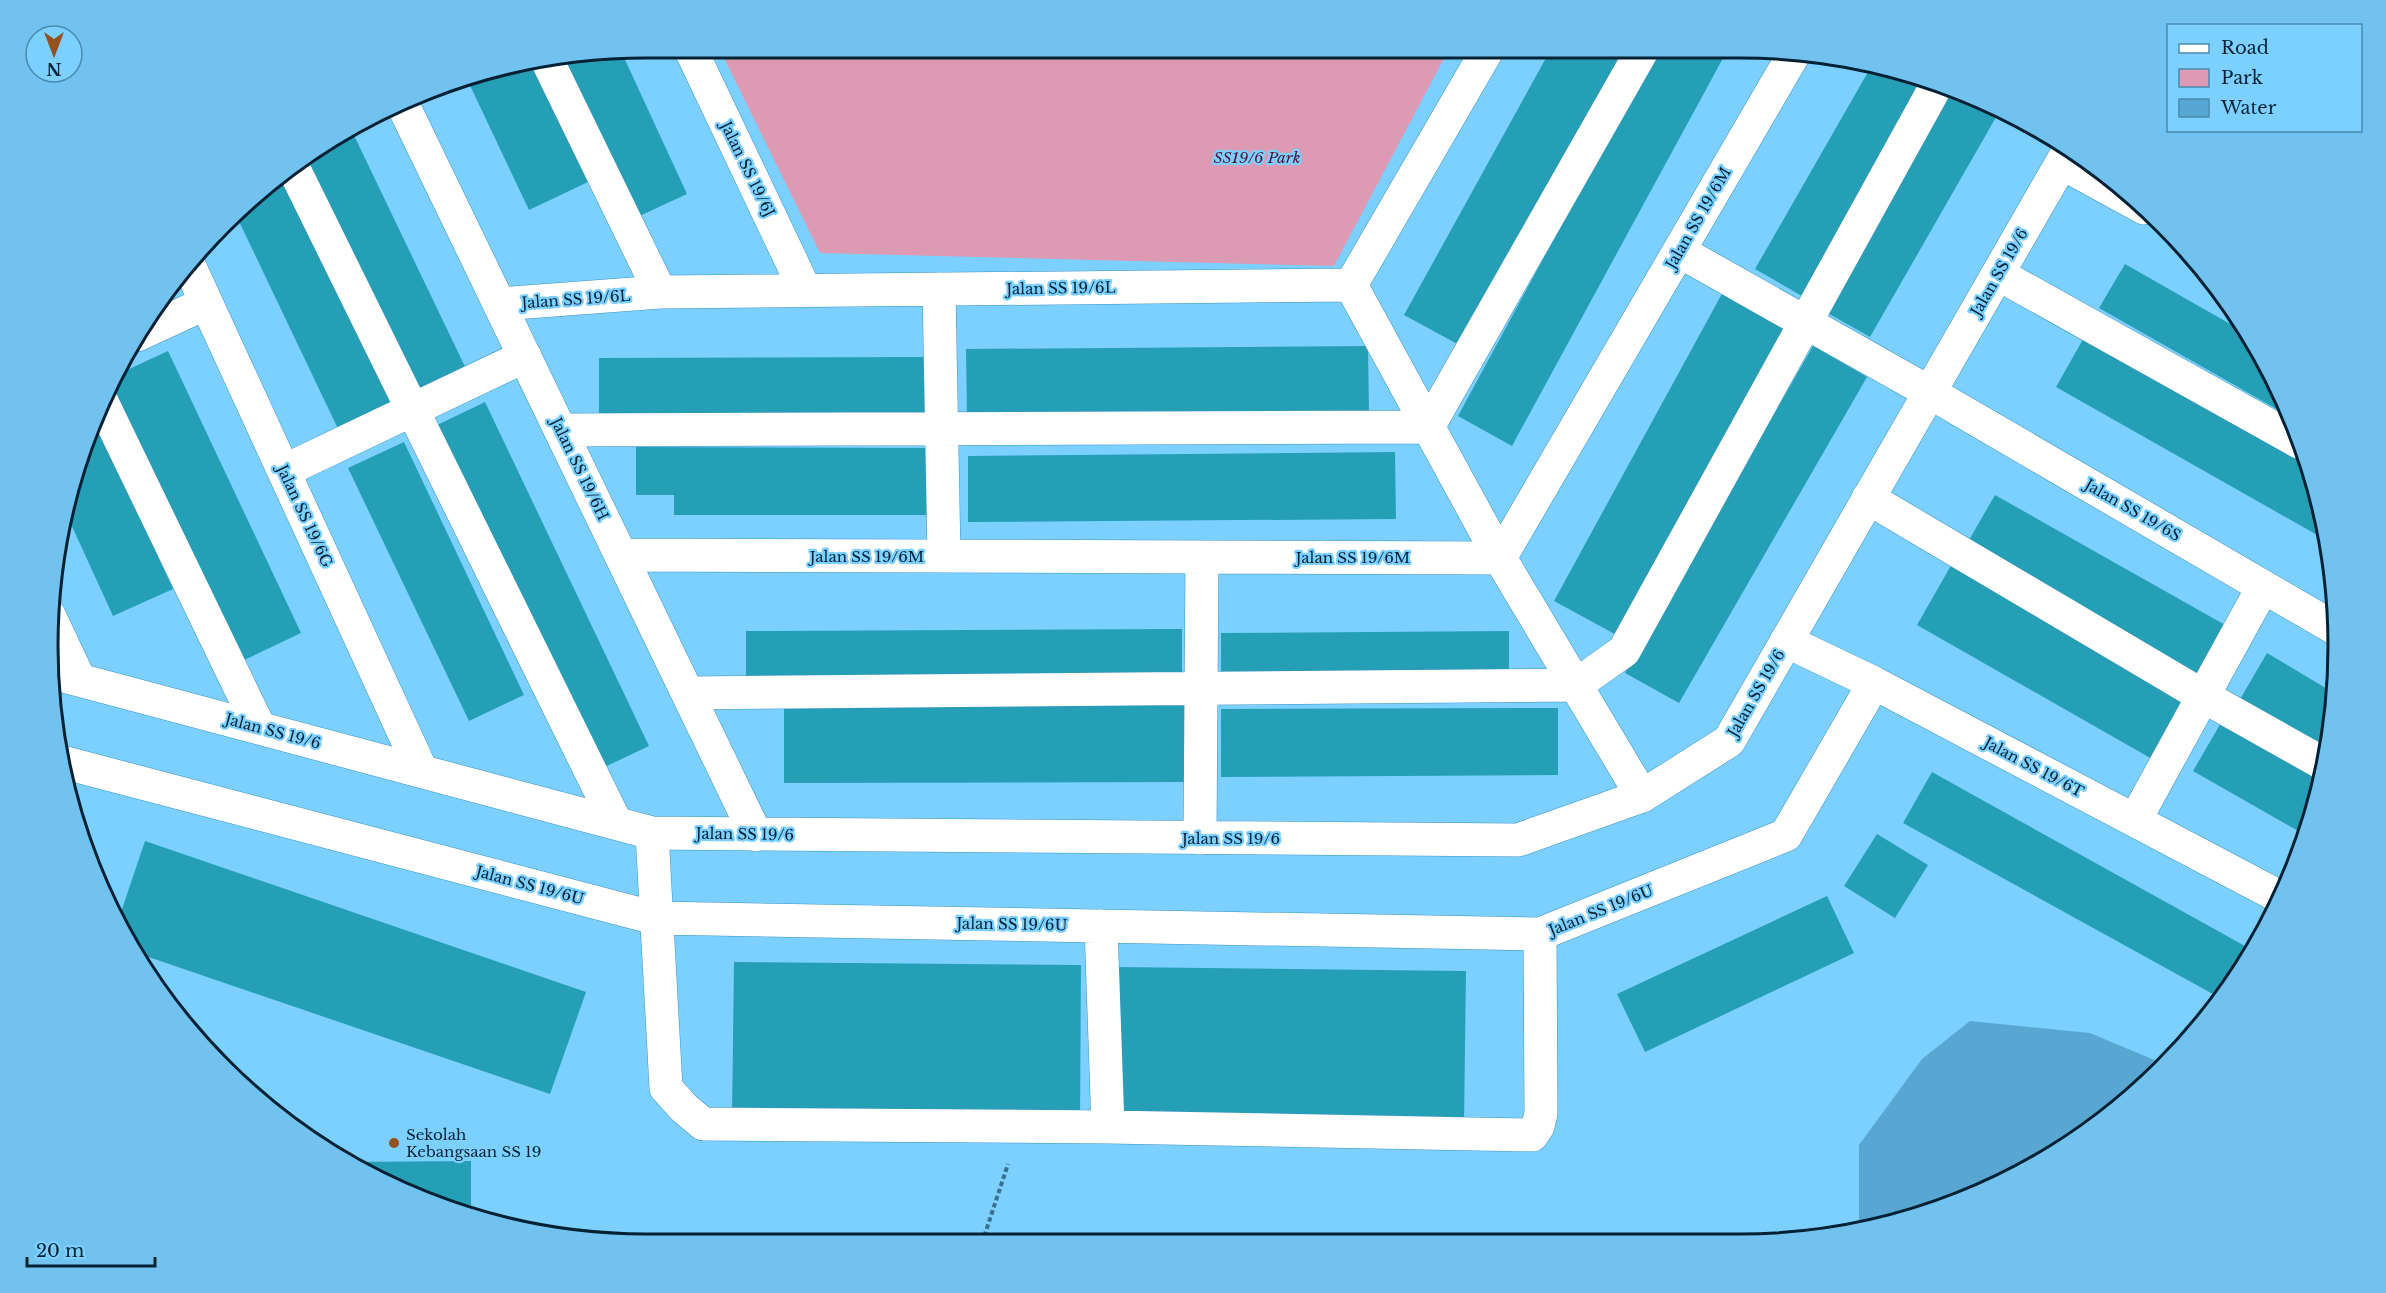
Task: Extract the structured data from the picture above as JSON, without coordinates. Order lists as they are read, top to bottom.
{
  "streets": {
    "street": [
      "Jalan SS 19/6J",
      "Jalan SS 19/6M",
      "Jalan SS 19/6",
      "Jalan SS 19/6L",
      "Jalan SS 19/6H",
      "Jalan SS 19/6S",
      "Jalan SS 19/6G",
      "Jalan SS 19/6T",
      "Jalan SS 19/6U"
    ]
  },
  "crossings": [
    ["Jalan SS 19/6J", "Jalan SS 19/6L"],
    ["Jalan SS 19/6M", "Jalan SS 19/6H"],
    ["Jalan SS 19/6M", "Jalan SS 19/6S"],
    ["Jalan SS 19/6", "Jalan SS 19/6H"],
    ["Jalan SS 19/6", "Jalan SS 19/6S"],
    ["Jalan SS 19/6", "Jalan SS 19/6G"],
    ["Jalan SS 19/6", "Jalan SS 19/6T"],
    ["Jalan SS 19/6L", "Jalan SS 19/6H"],
    ["Jalan SS 19/6T", "Jalan SS 19/6U"]
  ],
  "parks": ["SS19/6 Park"],
  "places": ["Sekolah Kebangsaan SS 19"],
  "legend": ["Road", "Park", "Water"],
  "scale_bar": "20 m",
  "north": "bottom"
}
